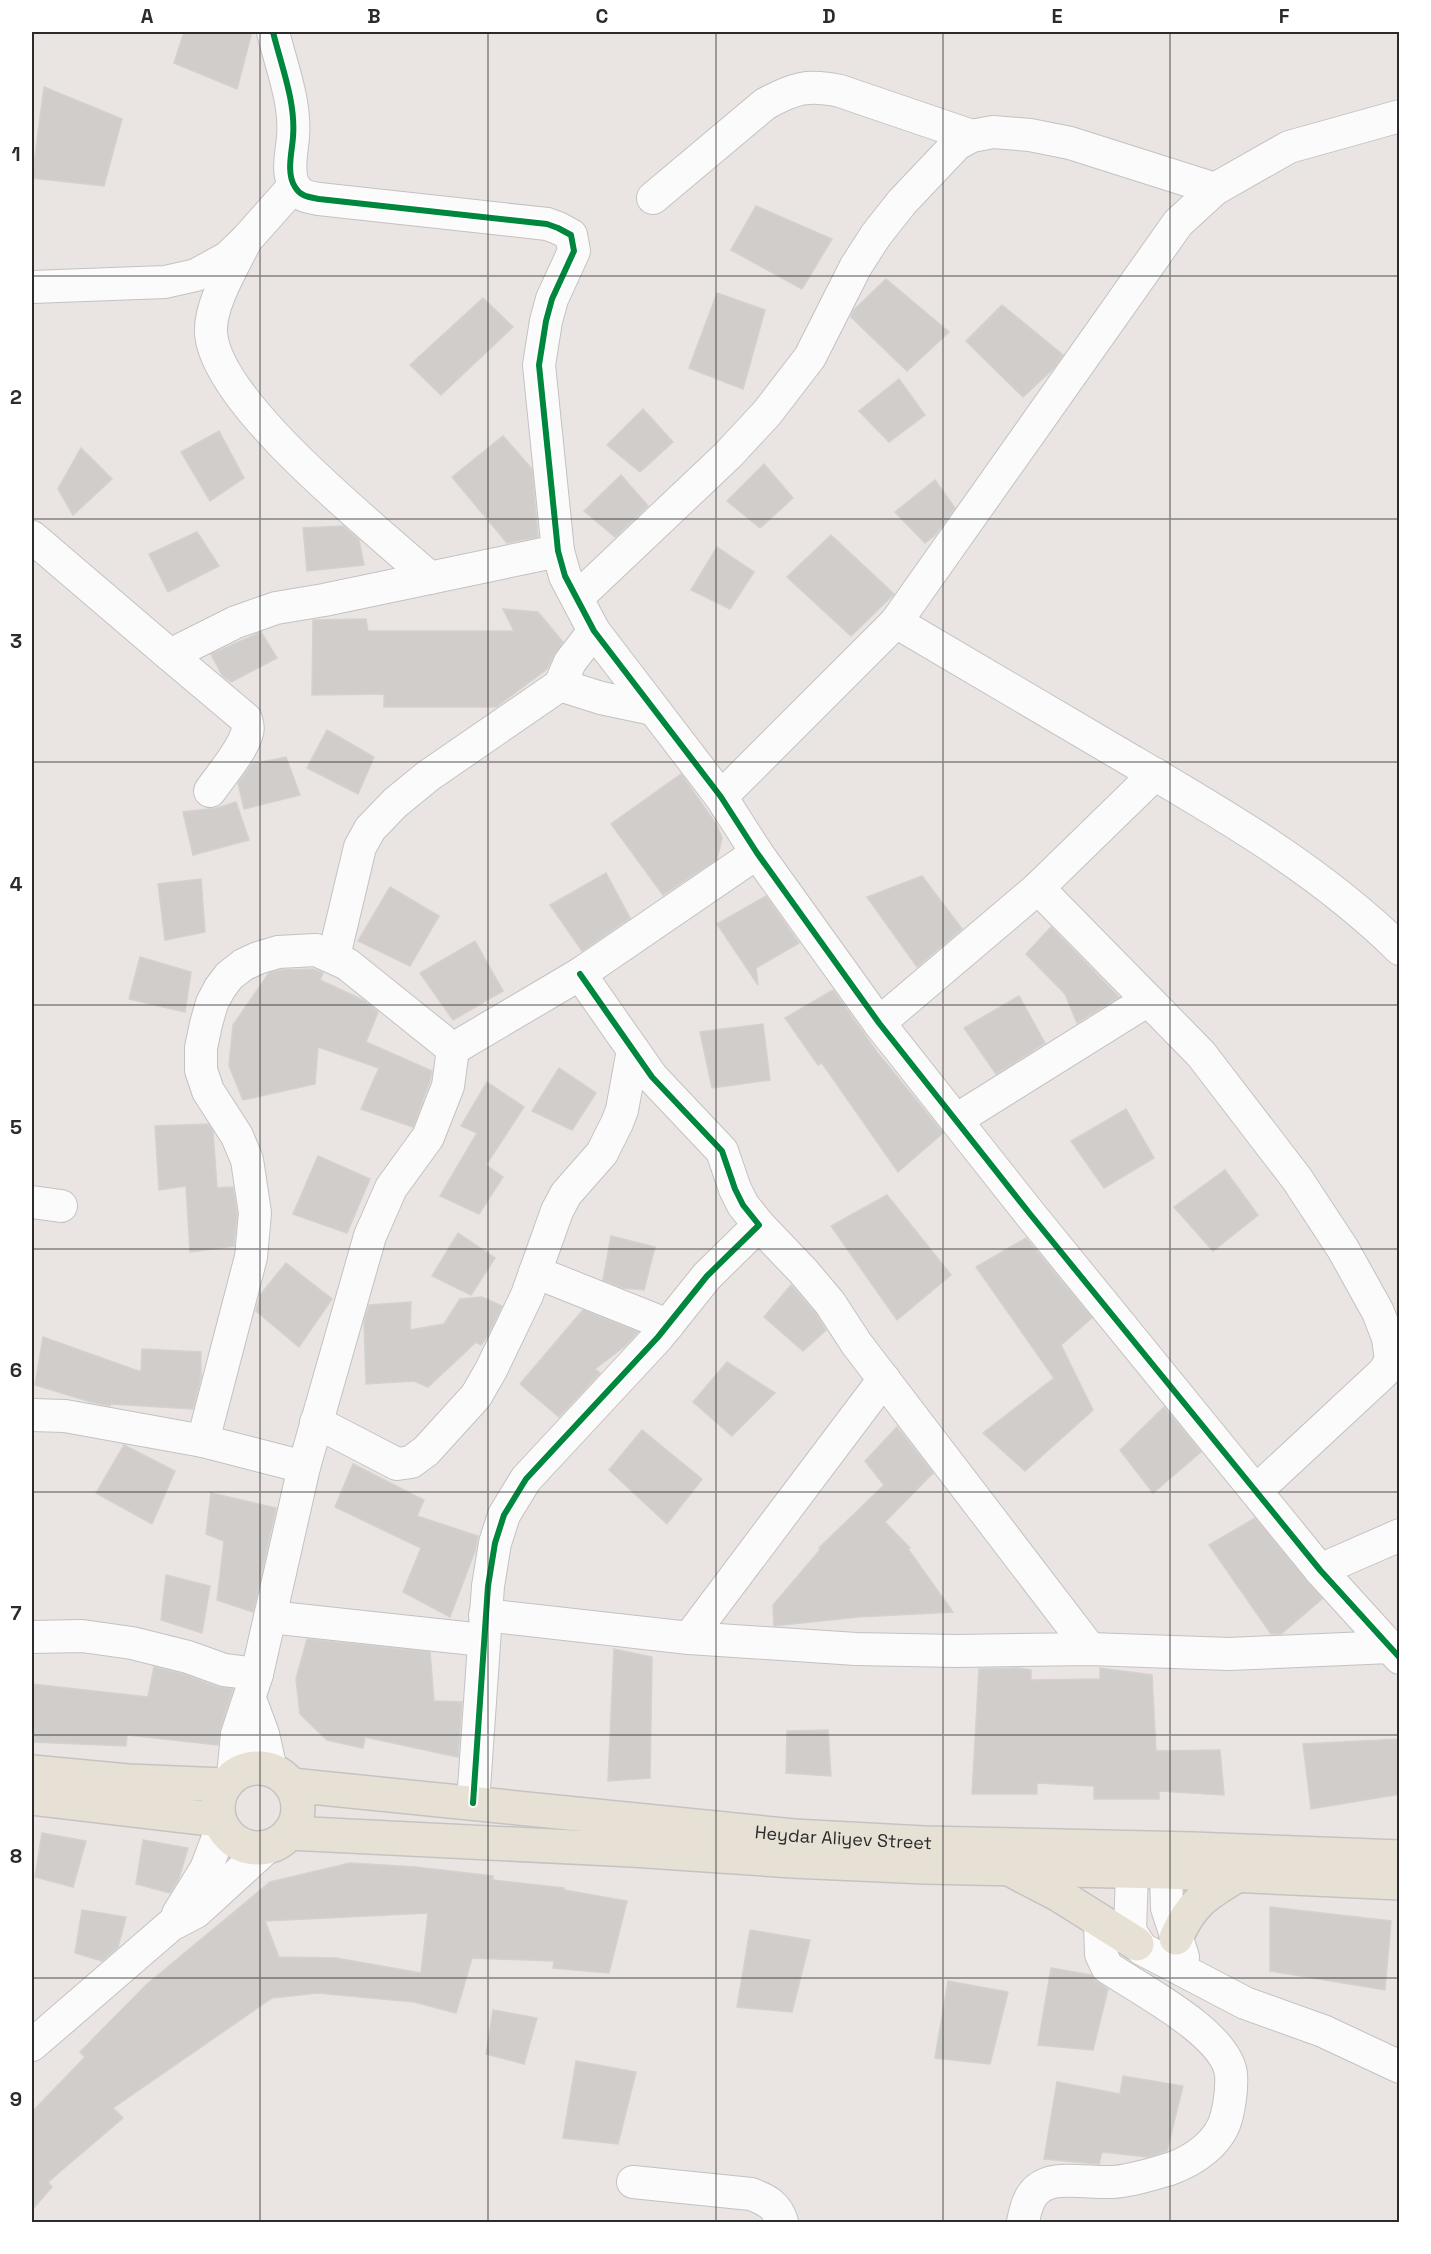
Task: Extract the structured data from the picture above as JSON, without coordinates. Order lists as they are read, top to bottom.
{
  "streets": {
    "main road": ["Heydar Aliyev Street"]
  },
  "grid": {
    "columns": [
      "A",
      "B",
      "C",
      "D",
      "E",
      "F"
    ],
    "rows": [
      "1",
      "2",
      "3",
      "4",
      "5",
      "6",
      "7",
      "8",
      "9"
    ]
  }
}
